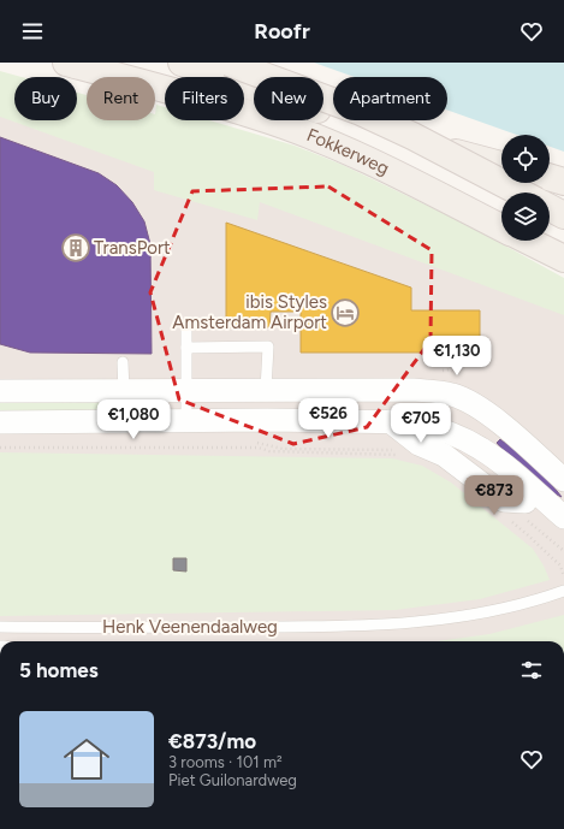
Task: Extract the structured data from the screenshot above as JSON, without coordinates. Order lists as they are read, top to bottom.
{
  "streets": {
    "main road": ["Fokkerweg"],
    "lane": ["Henk Veenendaalweg"]
  },
  "places": {
    "building": ["TransPort"],
    "hotel": ["ibis Styles Amsterdam Airport"]
  },
  "page": {
    "header": "Roofr",
    "chip": [
      "Buy",
      "Rent",
      "Filters",
      "New",
      "Apartment"
    ],
    "price": [
      "€1,130",
      "€526",
      "€1,080",
      "€705",
      "€873"
    ],
    "heading": "5 homes",
    "list": [
      {
        "name": "€873/mo",
        "note": "3 rooms · 101 m² · Piet Guilonardweg"
      }
    ]
  }
}
